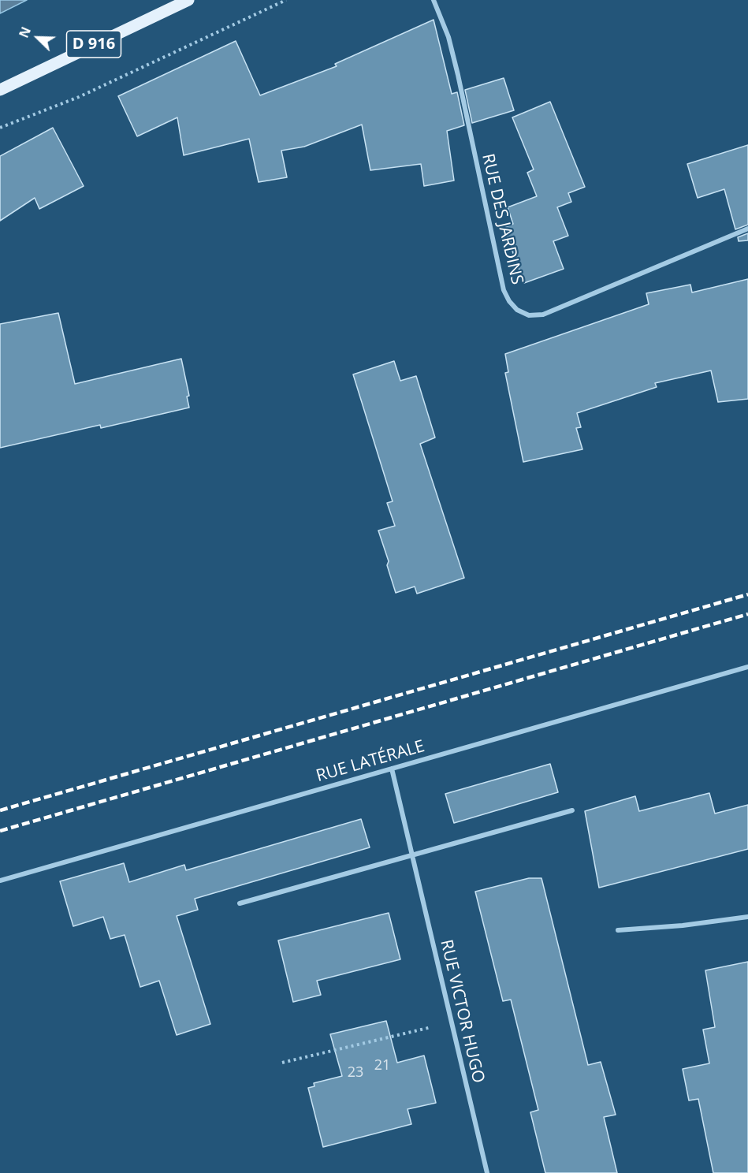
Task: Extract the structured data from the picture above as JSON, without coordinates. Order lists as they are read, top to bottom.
{
  "streets": {
    "main road": ["D 916"],
    "street": ["RUE DES JARDINS", "RUE LATÉRALE", "RUE VICTOR HUGO"]
  },
  "crossings": [
    ["RUE LATÉRALE", "RUE VICTOR HUGO"]
  ],
  "house_numbers": ["21", "23"],
  "north": "top left"
}
